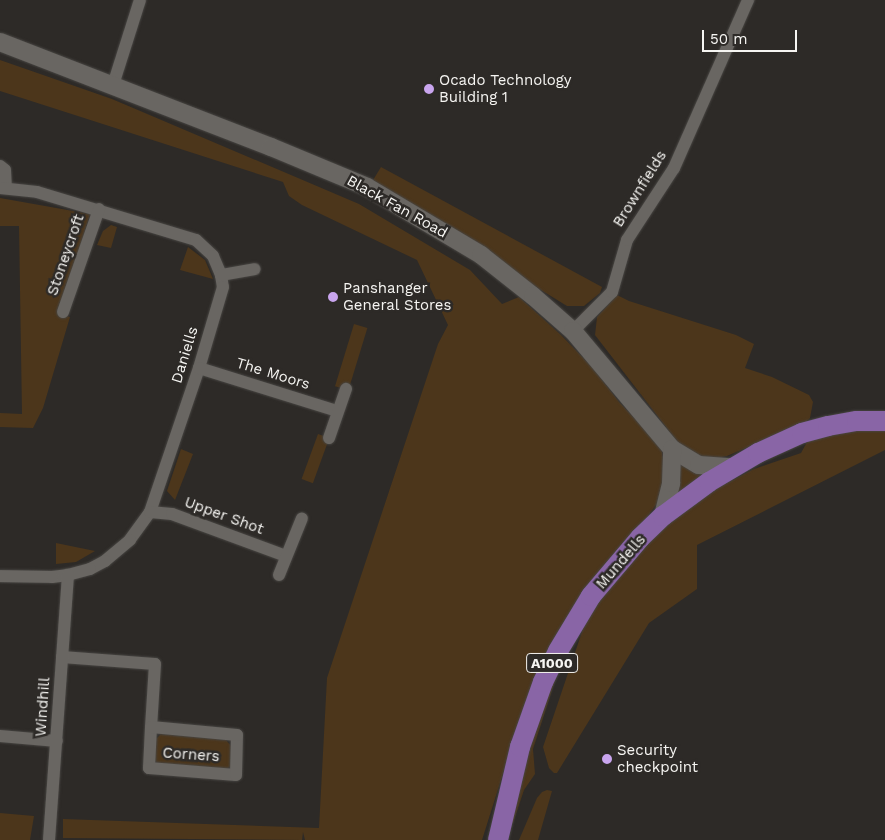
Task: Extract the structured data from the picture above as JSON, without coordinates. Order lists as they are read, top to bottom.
{
  "streets": {
    "main road": ["Black Fan Road", "Mundells", "A1000"],
    "street": [
      "Brownfields",
      "Stoneycroft",
      "Daniells",
      "The Moors",
      "Upper Shot",
      "Windhill",
      "Corners"
    ]
  },
  "crossings": [
    ["Brownfields", "Black Fan Road"],
    ["Black Fan Road", "Mundells"],
    ["Stoneycroft", "Daniells"],
    ["Daniells", "The Moors"],
    ["Daniells", "Upper Shot"],
    ["Daniells", "Windhill"],
    ["Windhill", "Corners"]
  ],
  "places": ["Ocado Technology Building 1", "Panshanger General Stores", "Security checkpoint"],
  "scale_bar": "50 m"
}
